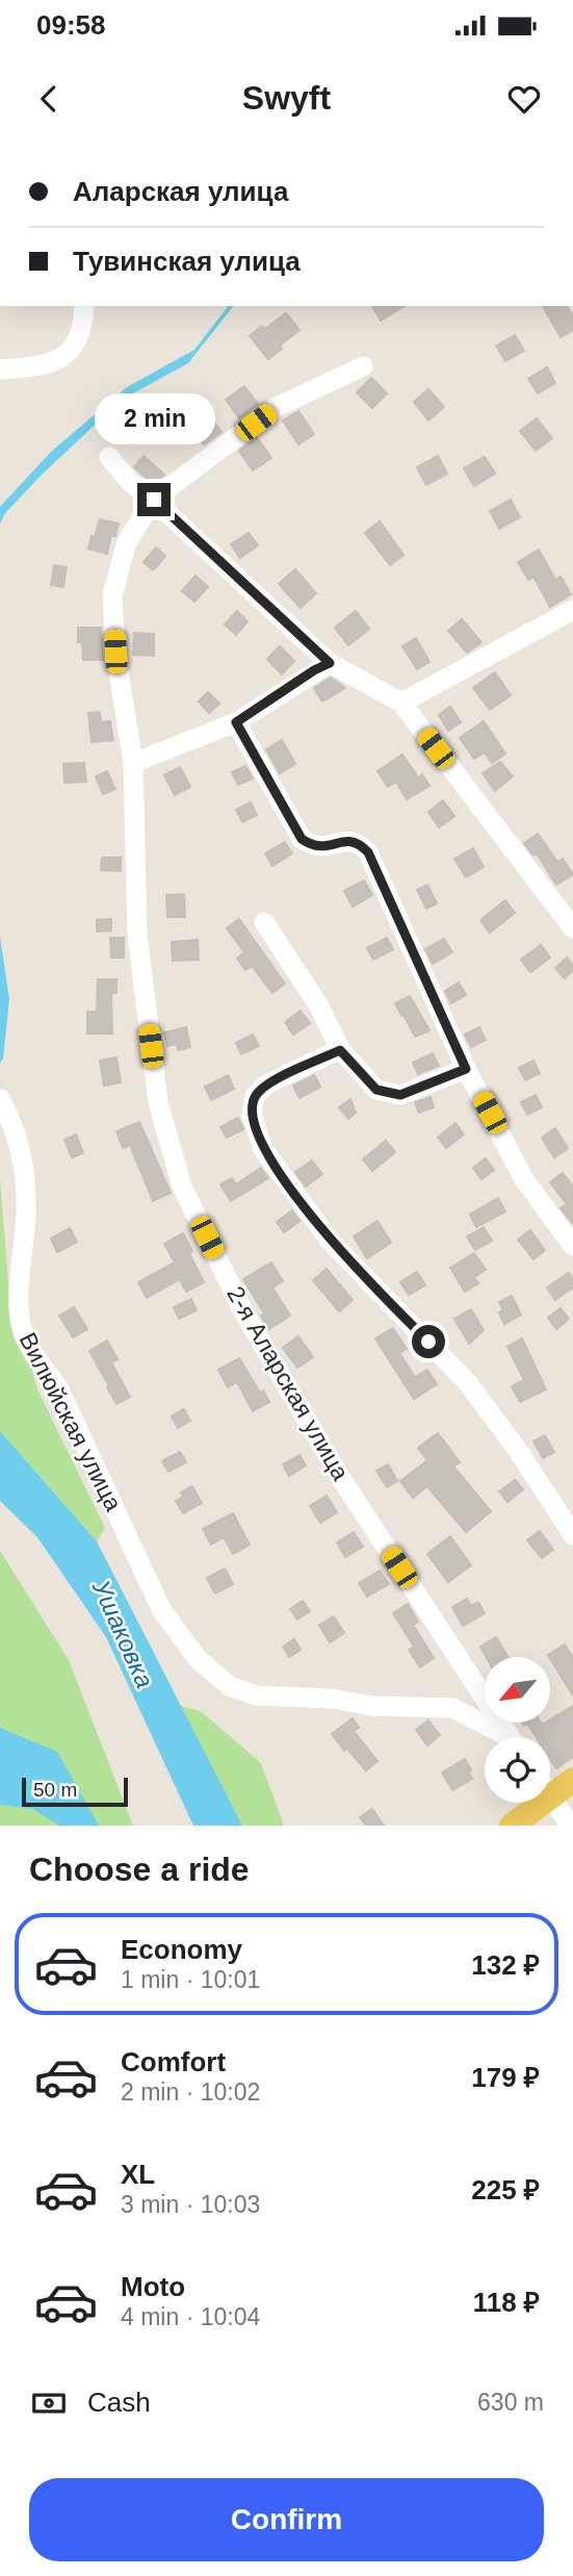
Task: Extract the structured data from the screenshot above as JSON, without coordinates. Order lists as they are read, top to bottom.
{
  "streets": {
    "street": ["2-я Аларская улица", "Вилюйская улица"]
  },
  "water": ["Ушаковка"],
  "scale_bar": "50 m",
  "north": "bottom left",
  "page": {
    "status": "09:58",
    "header": "Swyft",
    "banner": ["Аларская улица", "Тувинская улица"],
    "bubble": "2 min",
    "scale": "50 m",
    "heading": "Choose a ride",
    "list": [
      {
        "name": "Economy",
        "note": "1 min · 10:01",
        "value": "132 ₽"
      },
      {
        "name": "Comfort",
        "note": "2 min · 10:02",
        "value": "179 ₽"
      },
      {
        "name": "XL",
        "note": "3 min · 10:03",
        "value": "225 ₽"
      },
      {
        "name": "Moto",
        "note": "4 min · 10:04",
        "value": "118 ₽"
      }
    ],
    "pay": ["Cash", "630 m"],
    "buttons": "Confirm"
  }
}
